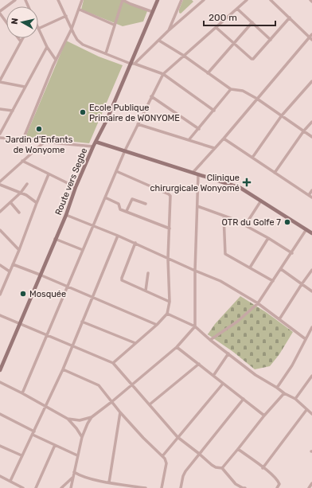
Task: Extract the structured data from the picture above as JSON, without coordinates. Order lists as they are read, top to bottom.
{
  "streets": {
    "main road": ["Route vers Segbe"]
  },
  "places": {
    "other": [
      "Ecole Publique Primaire de WONYOME",
      "Jardin d'Enfants de Wonyome",
      "OTR du Golfe 7",
      "Mosquée"
    ],
    "health": ["Clinique chirurgicale Wonyomé"]
  },
  "scale_bar": "200 m",
  "north": "left"
}
